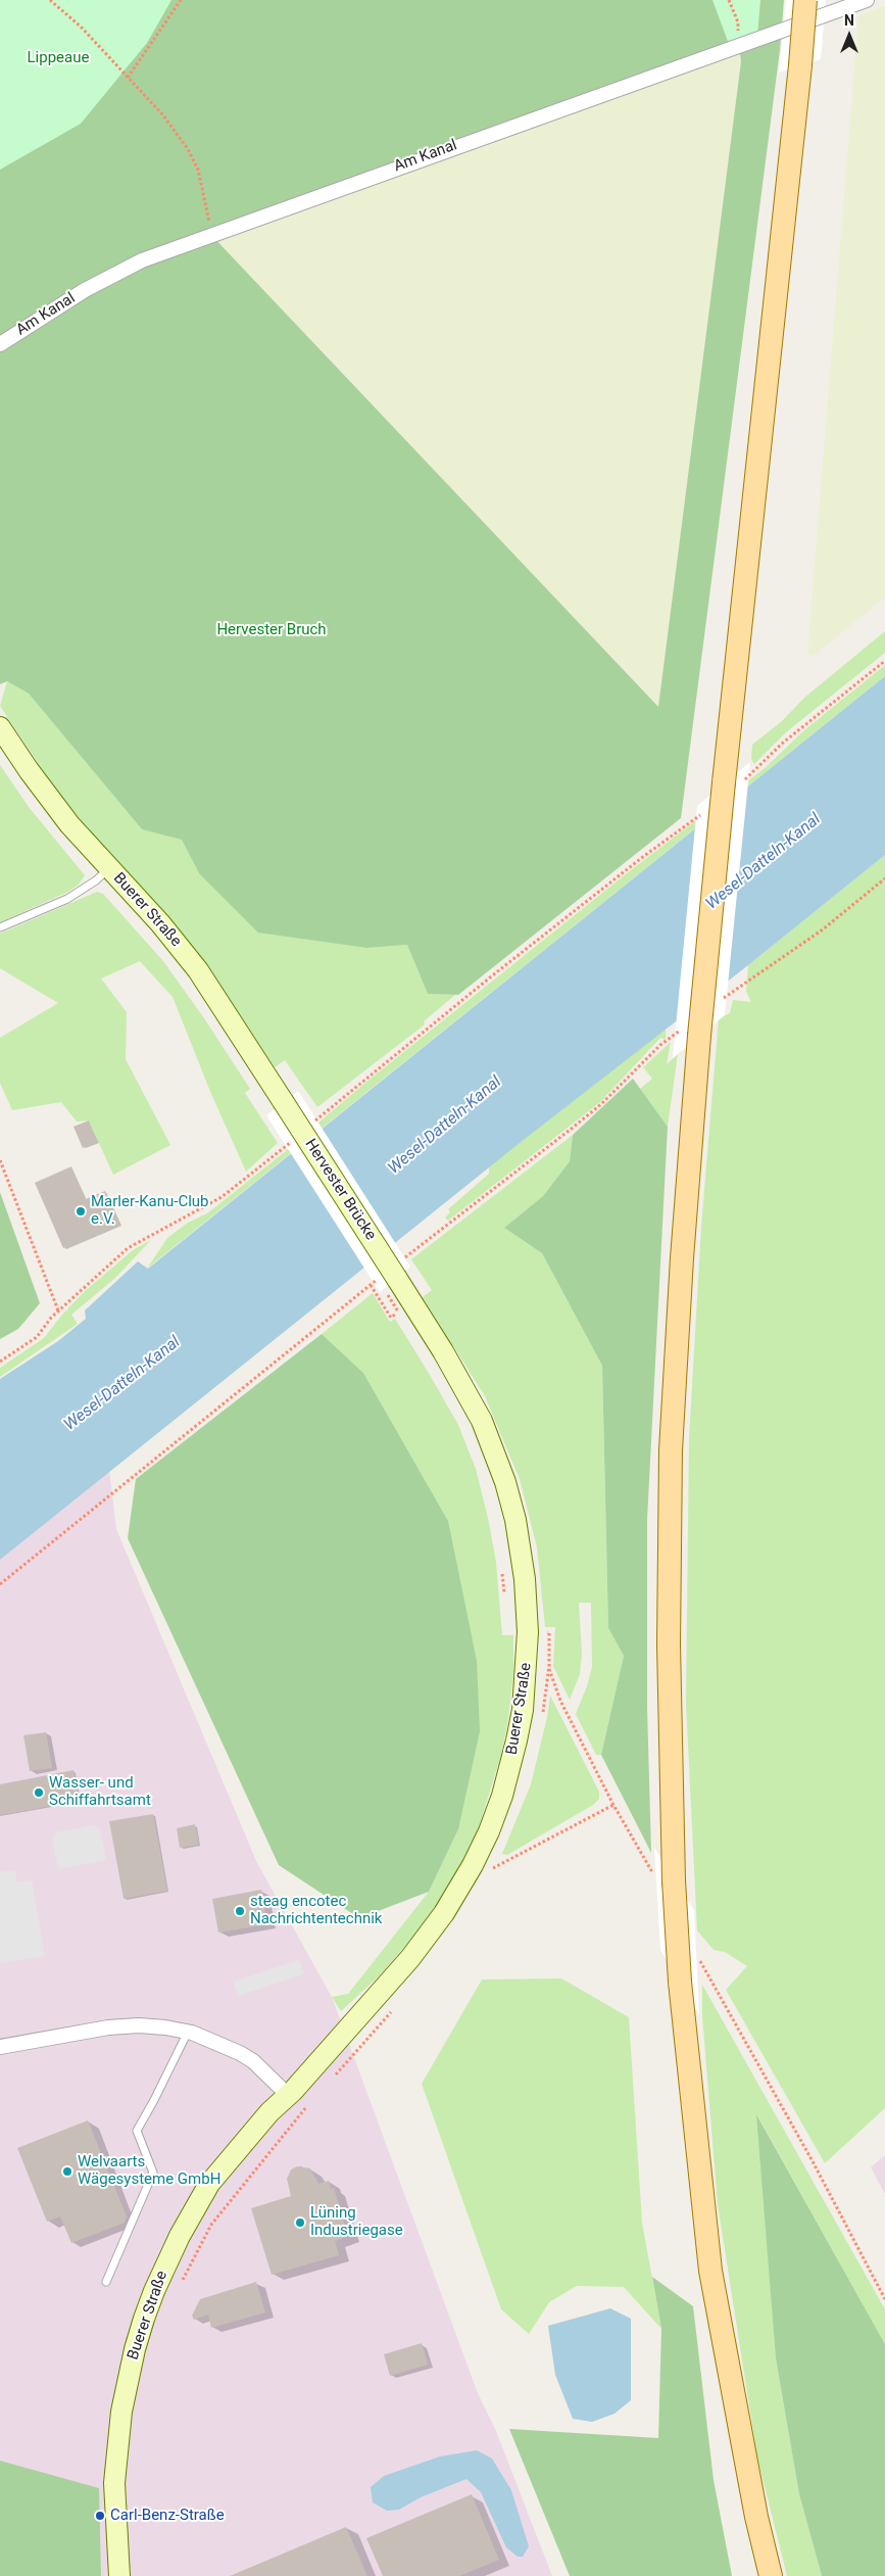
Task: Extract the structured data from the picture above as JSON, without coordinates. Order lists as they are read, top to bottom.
{
  "streets": {
    "street": ["Am Kanal", "Buerer Straße", "Hervester Brücke"]
  },
  "crossings": [
    ["Buerer Straße", "Hervester Brücke"]
  ],
  "water": ["Wesel-Datteln-Kanal"],
  "parks": ["Lippeaue", "Hervester Bruch"],
  "places": [
    "Marler-Kanu-Club e.V.",
    "Wasser- und Schiffahrtsamt",
    "steag encotec Nachrichtentechnik",
    "Welvaarts Wägesysteme GmbH",
    "Lüning Industriegase",
    "Carl-Benz-Straße"
  ],
  "north": "top"
}
